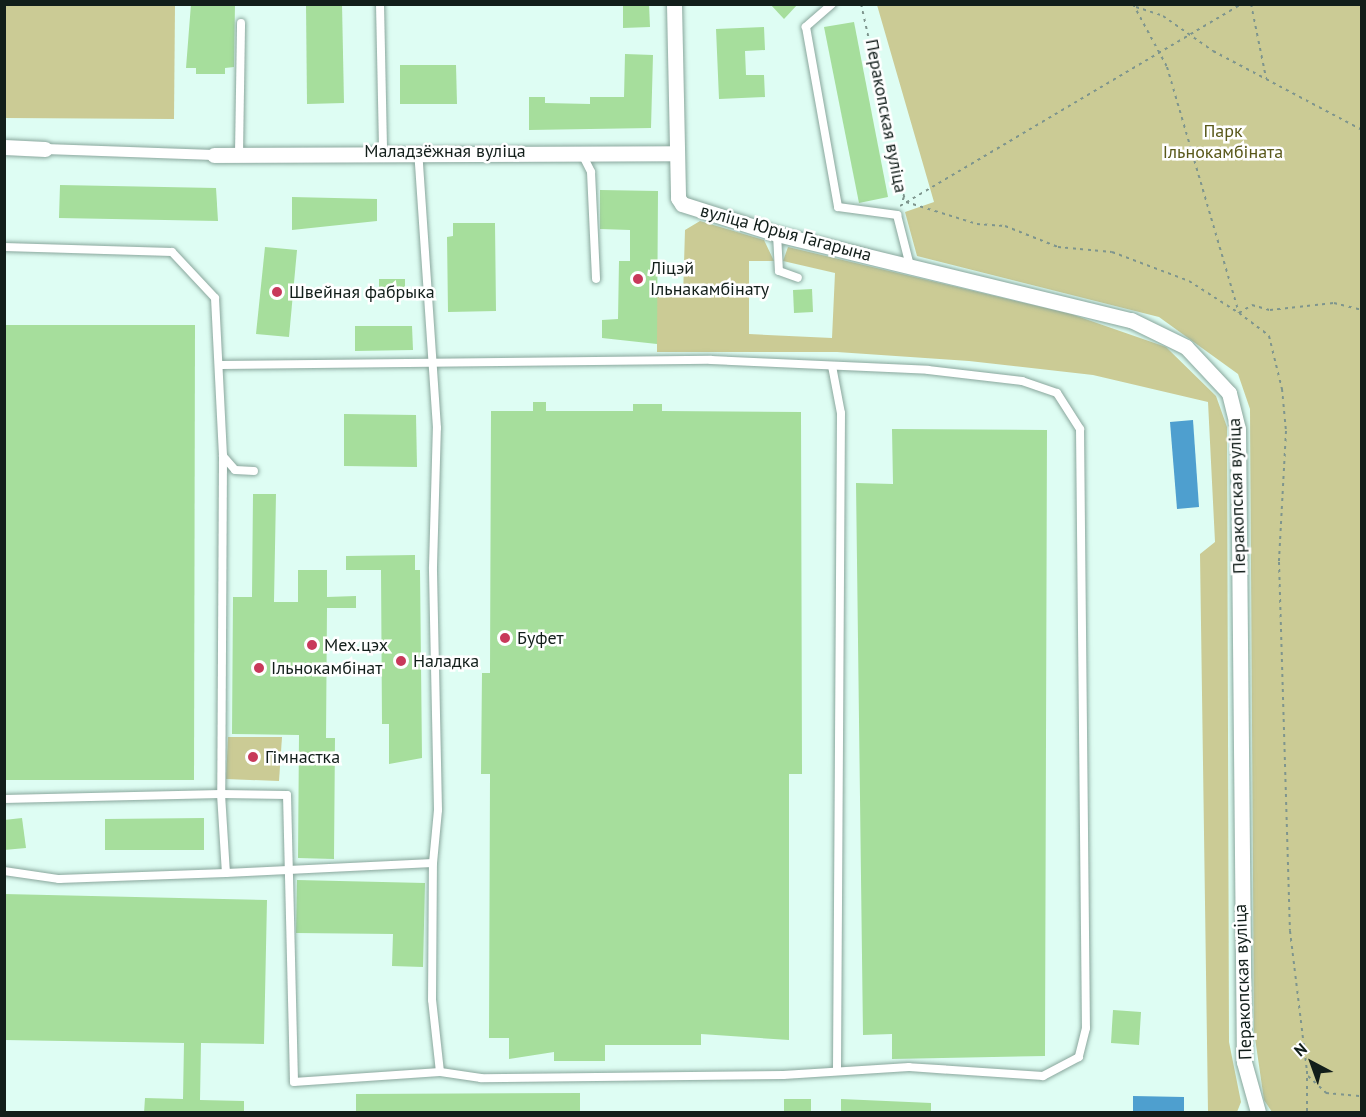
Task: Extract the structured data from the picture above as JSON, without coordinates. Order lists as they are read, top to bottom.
{
  "streets": {
    "street": ["Перакопская вуліца", "Маладзёжная вуліца", "вуліца Юрыя Гагарына"]
  },
  "crossings": [
    ["Перакопская вуліца", "вуліца Юрыя Гагарына"],
    ["Маладзёжная вуліца", "вуліца Юрыя Гагарына"]
  ],
  "parks": ["Парк Ільнокамбіната"],
  "places": [
    "Ліцэй Ільнакамбінату",
    "Швейная фабрыка",
    "Буфет",
    "Мех.цэх",
    "Наладка",
    "Ільнокамбінат",
    "Гімнастка"
  ],
  "north": "top left"
}
